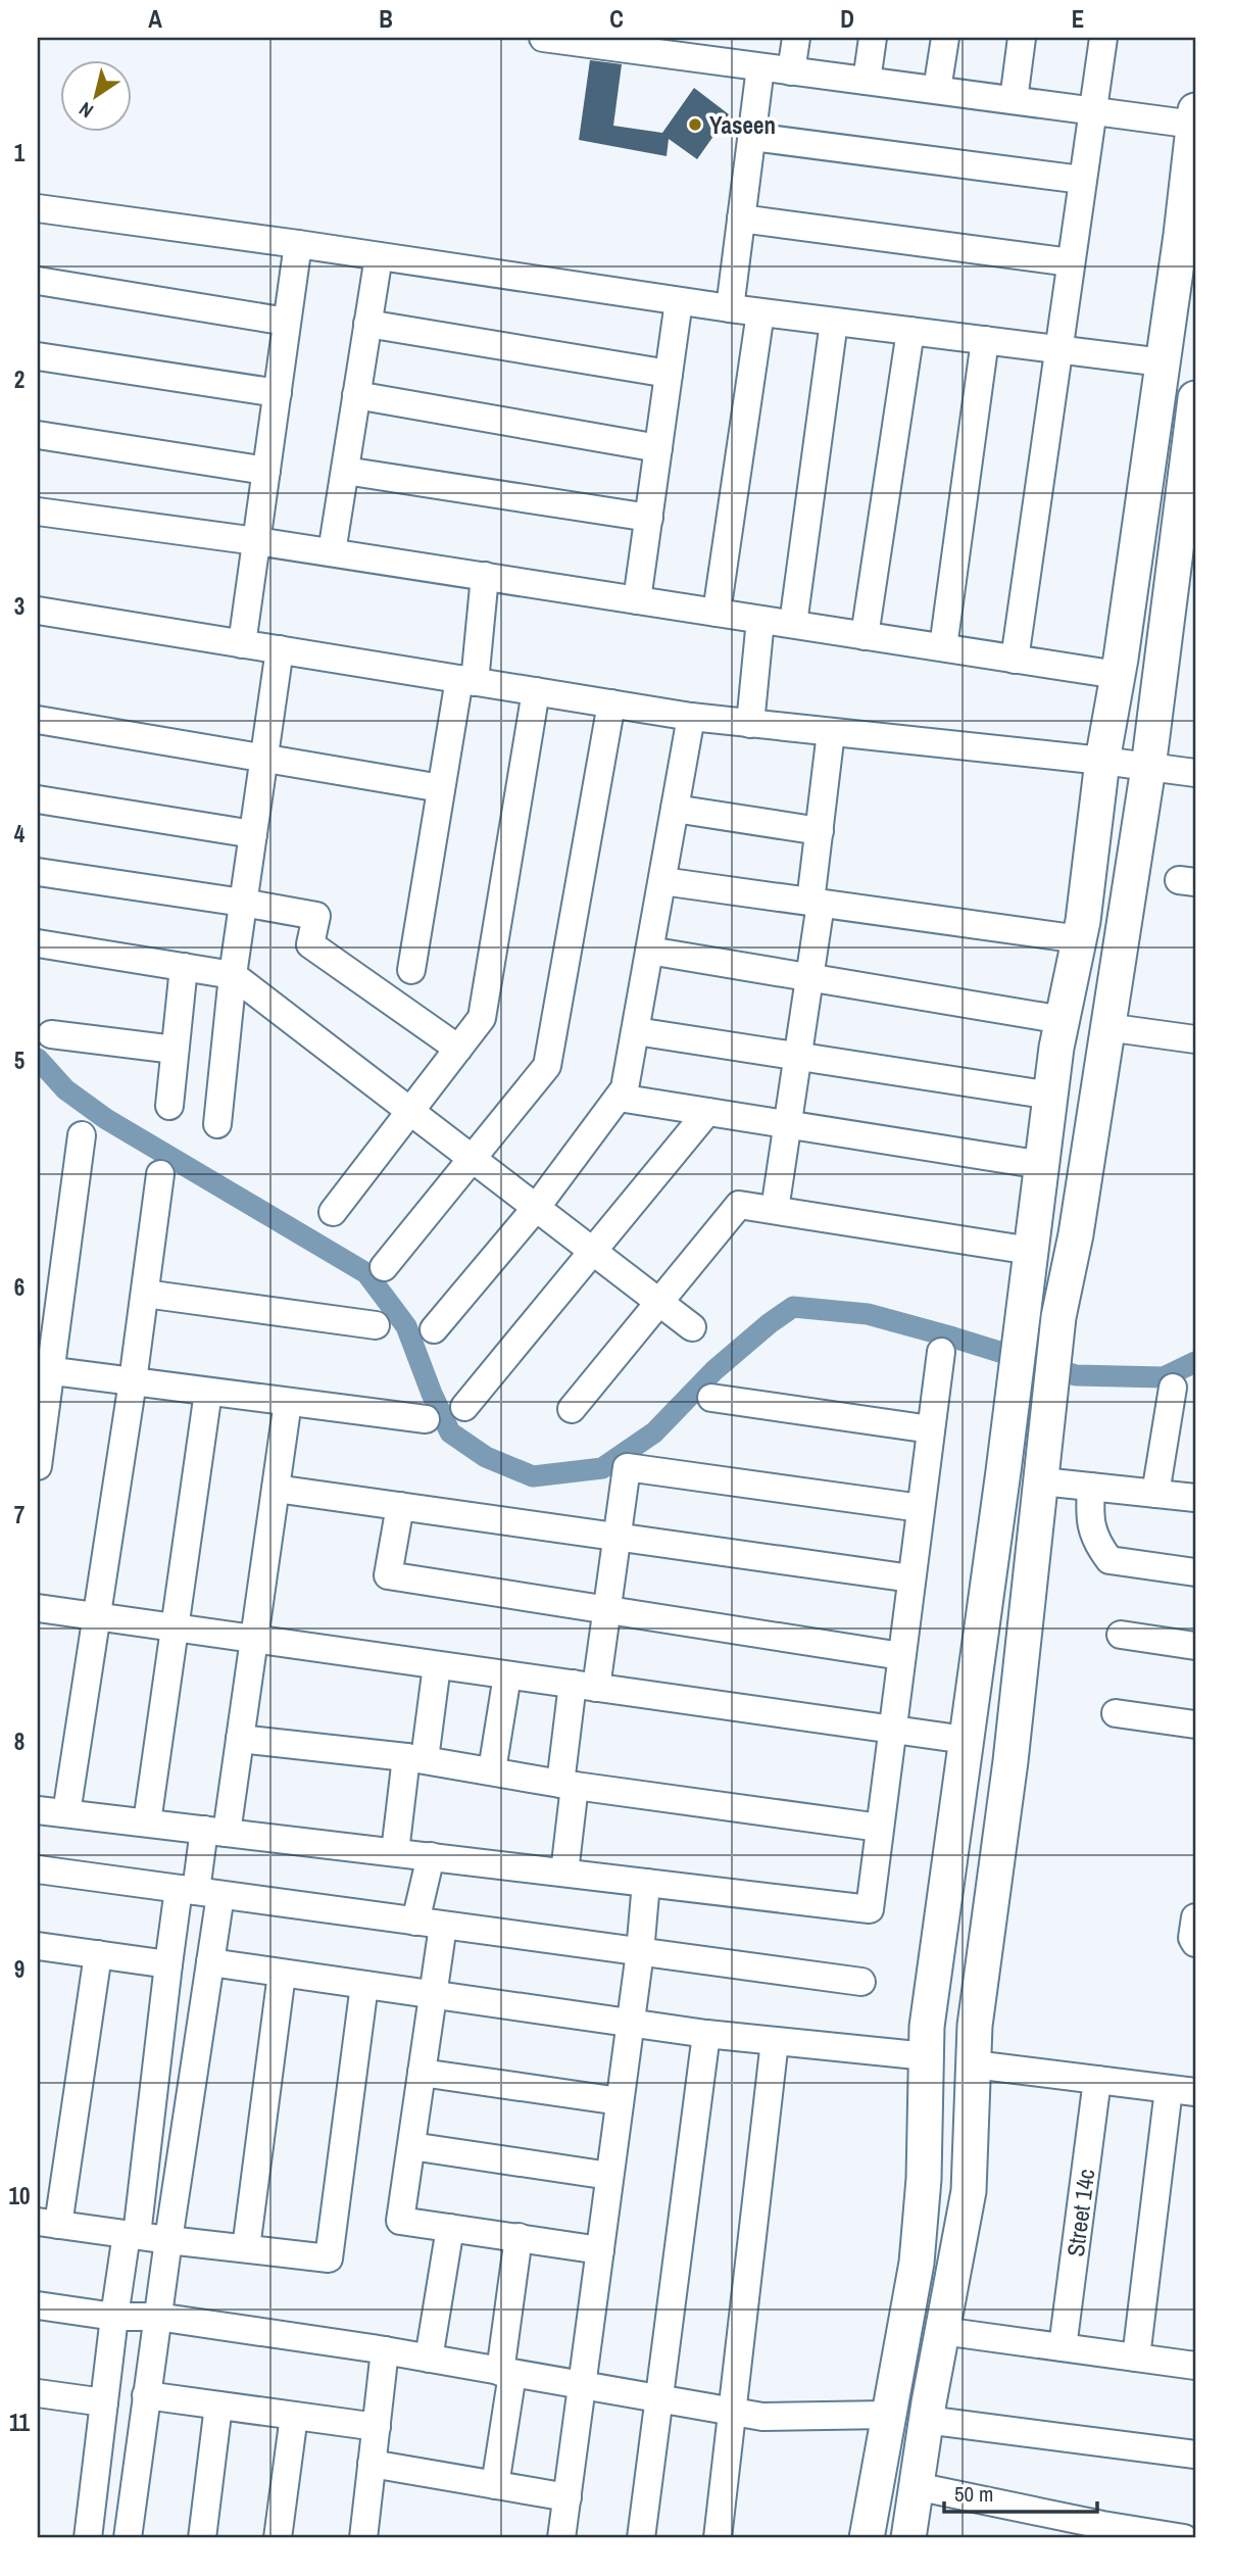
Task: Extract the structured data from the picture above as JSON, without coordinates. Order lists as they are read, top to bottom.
{
  "streets": {
    "street": ["Street 14c"]
  },
  "places": ["Yaseen"],
  "scale_bar": "50 m",
  "north": "bottom left",
  "grid": {
    "columns": [
      "A",
      "B",
      "C",
      "D",
      "E"
    ],
    "rows": [
      "1",
      "2",
      "3",
      "4",
      "5",
      "6",
      "7",
      "8",
      "9",
      "10",
      "11"
    ]
  }
}
